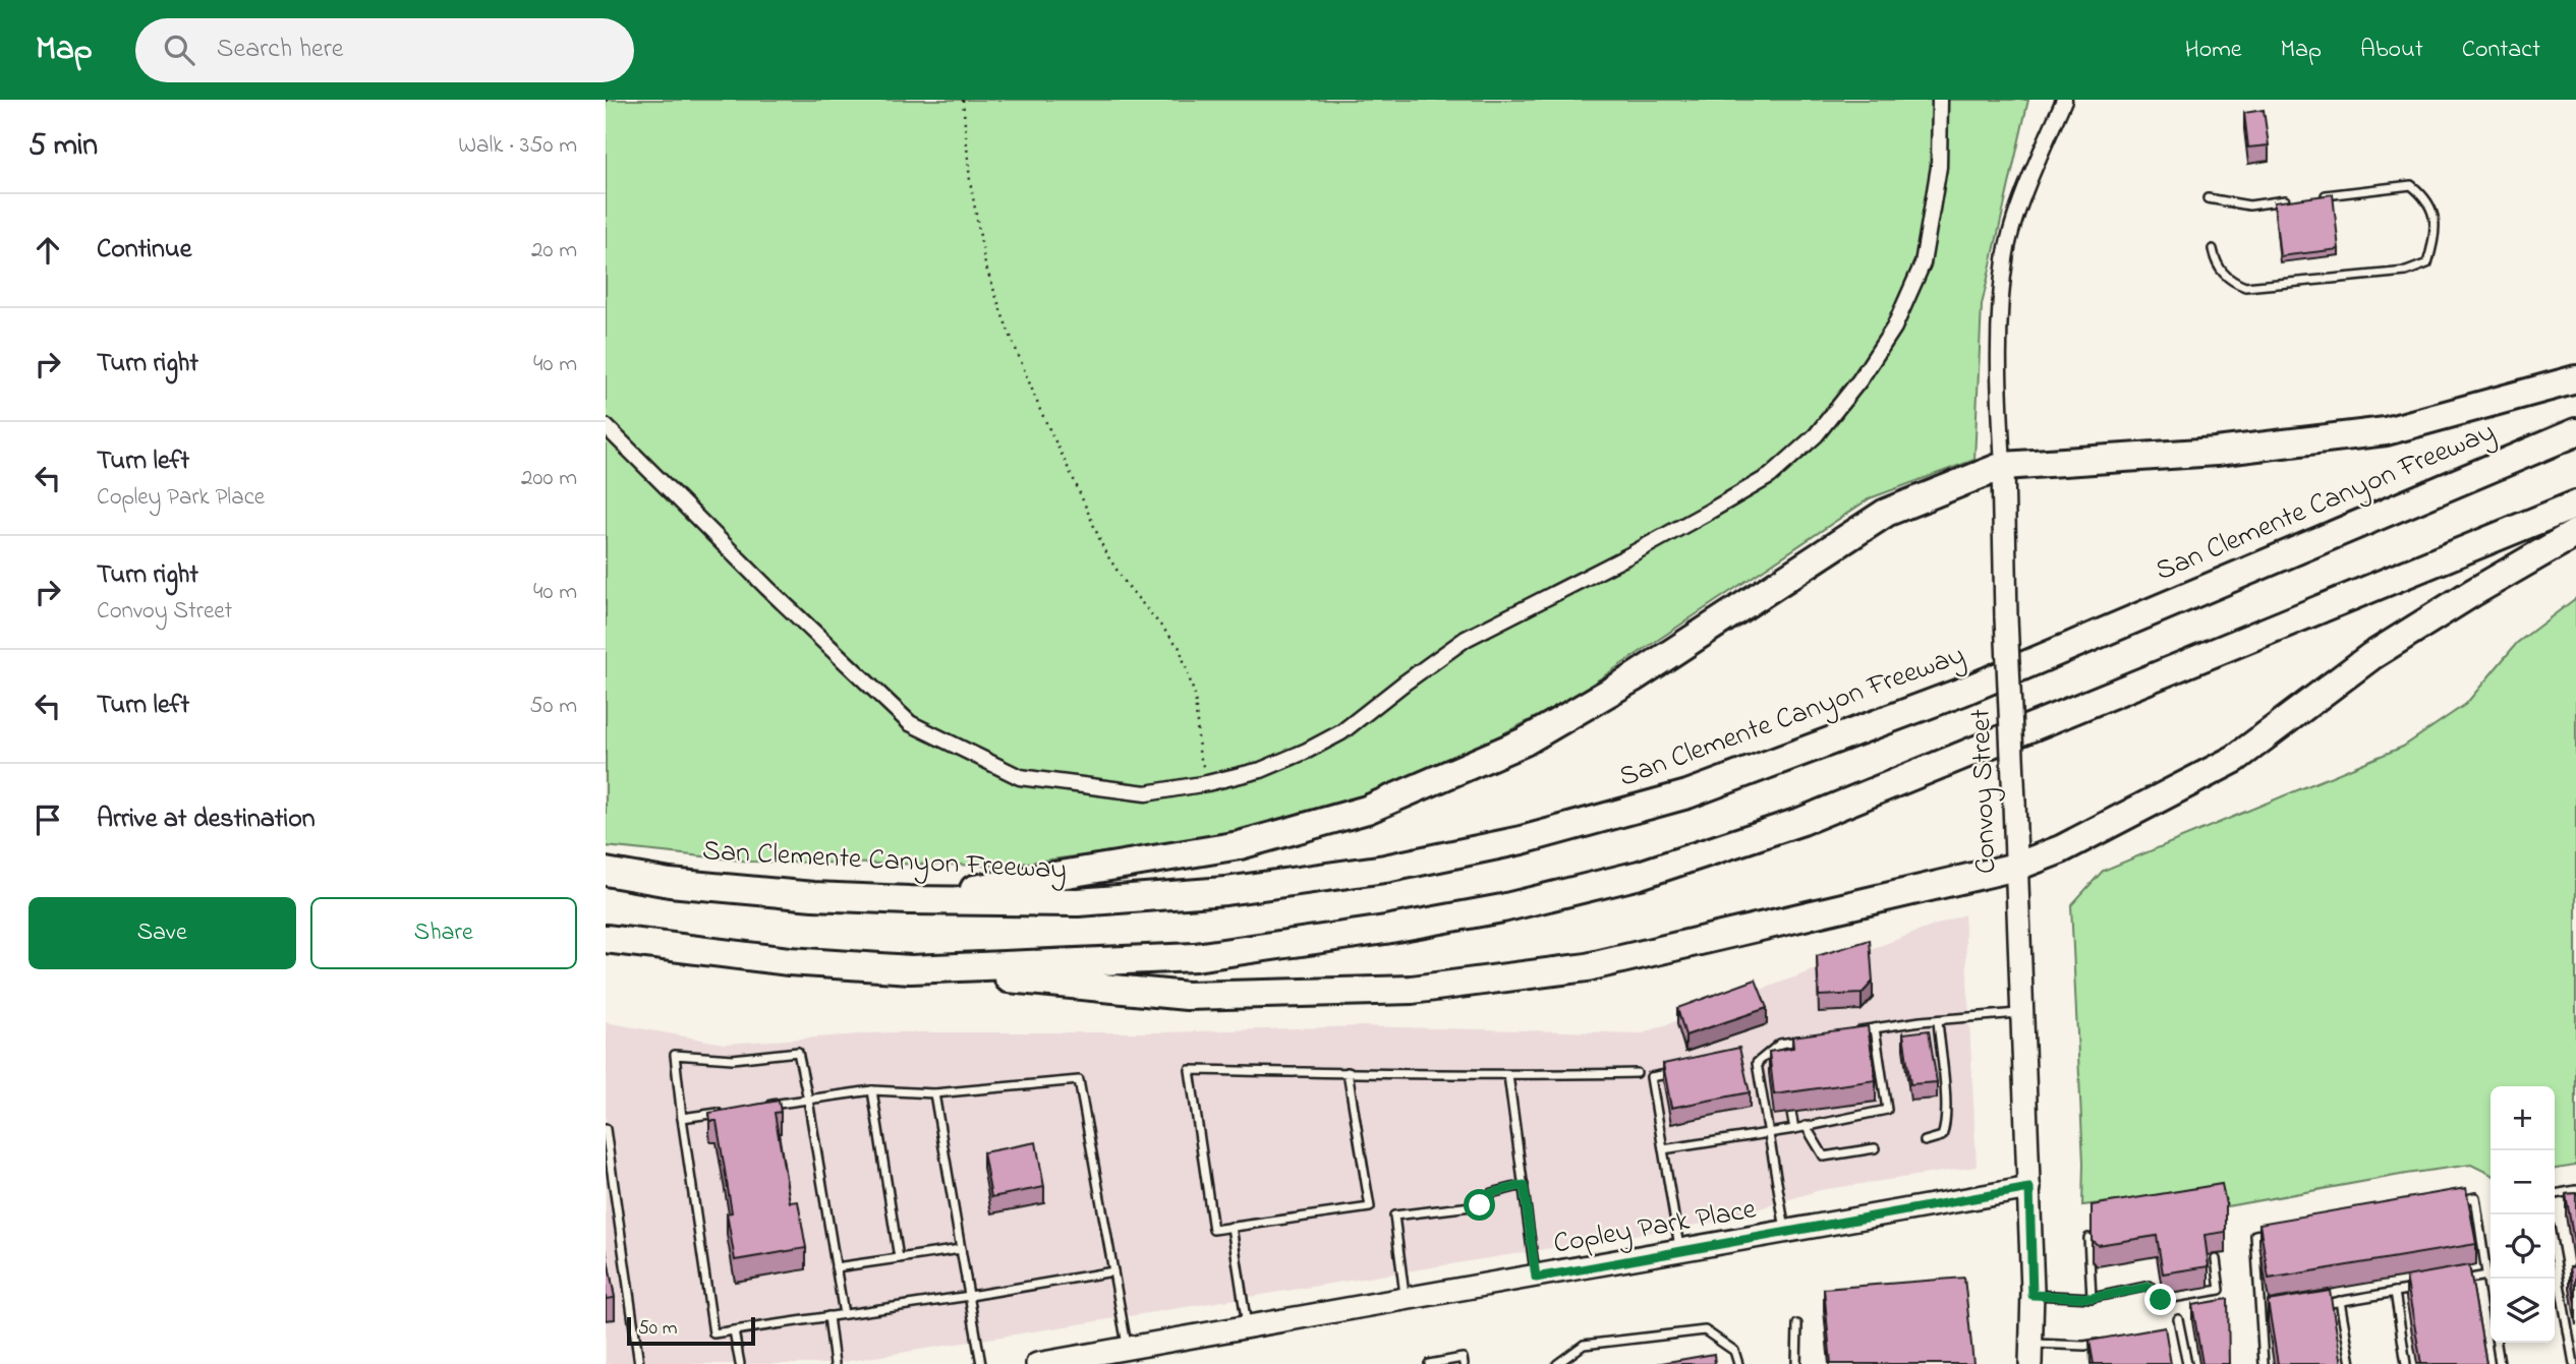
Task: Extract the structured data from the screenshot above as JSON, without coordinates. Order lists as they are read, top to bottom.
{
  "streets": {
    "highway": ["San Clemente Canyon Freeway"],
    "main road": ["Convoy Street", "Copley Park Place"]
  },
  "crossings": [
    ["Convoy Street", "Copley Park Place"]
  ],
  "scale_bar": "50 m",
  "page": {
    "header": "Map",
    "search": "Search here",
    "nav": [
      "Home",
      "Map",
      "About",
      "Contact"
    ],
    "heading": ["5 min", "Walk · 350 m"],
    "list": [
      ["Continue", "20 m"],
      ["Turn right", "40 m"],
      ["Turn left", "Copley Park Place", "200 m"],
      ["Turn right", "Convoy Street", "40 m"],
      ["Turn left", "50 m"],
      "Arrive at destination"
    ],
    "buttons": ["Save", "Share"],
    "map_buttons": ["+", "−"],
    "scale": "50 m"
  }
}
